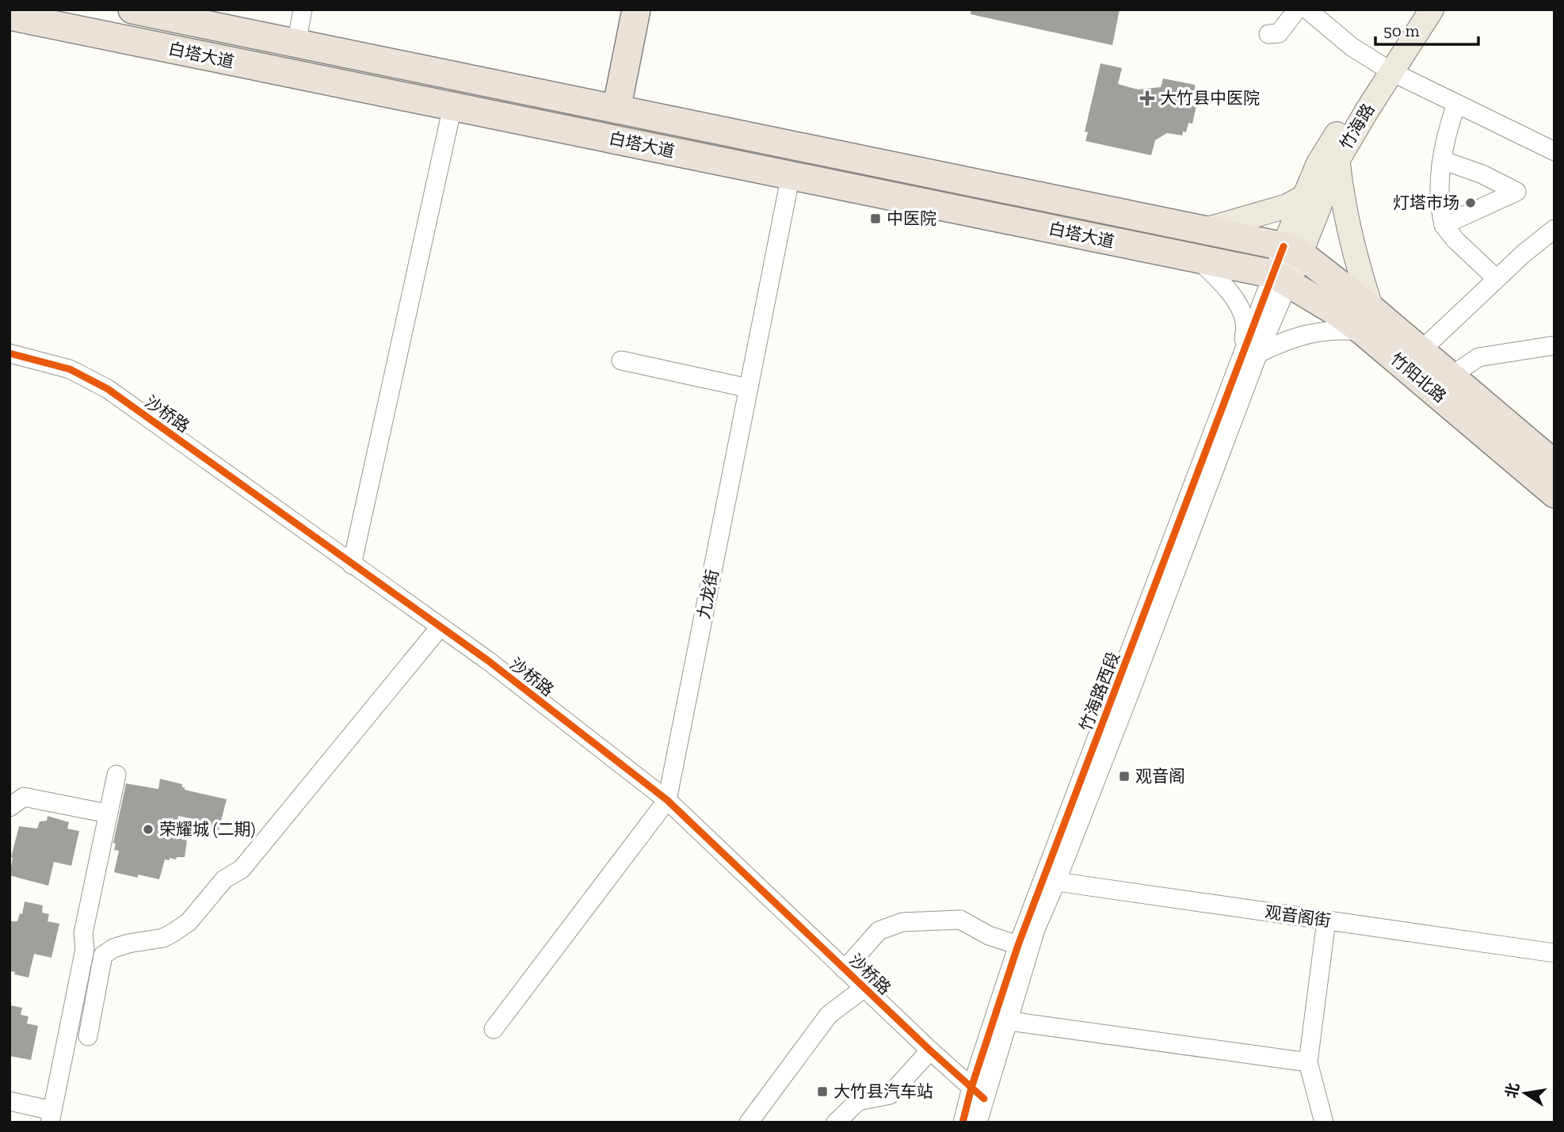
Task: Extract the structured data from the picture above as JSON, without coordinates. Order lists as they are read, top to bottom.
{
  "streets": {
    "highway": ["白塔大道", "竹阳北路"],
    "main road": ["竹海路"],
    "street": [
      "沙桥路",
      "九龙街",
      "竹海路西段",
      "观音阁街"
    ]
  },
  "crossings": [
    ["白塔大道", "竹海路"],
    ["白塔大道", "竹阳北路"],
    ["白塔大道", "九龙街"],
    ["白塔大道", "竹海路西段"],
    ["竹海路", "竹阳北路"],
    ["竹阳北路", "竹海路西段"],
    ["沙桥路", "九龙街"],
    ["沙桥路", "竹海路西段"],
    ["竹海路西段", "观音阁街"]
  ],
  "places": {
    "health": ["大竹县中医院"],
    "other": ["灯塔市场", "荣耀城 (二期)"],
    "transit": ["中医院", "观音阁", "大竹县汽车站"]
  },
  "scale_bar": "50 m",
  "north": "left"
}
